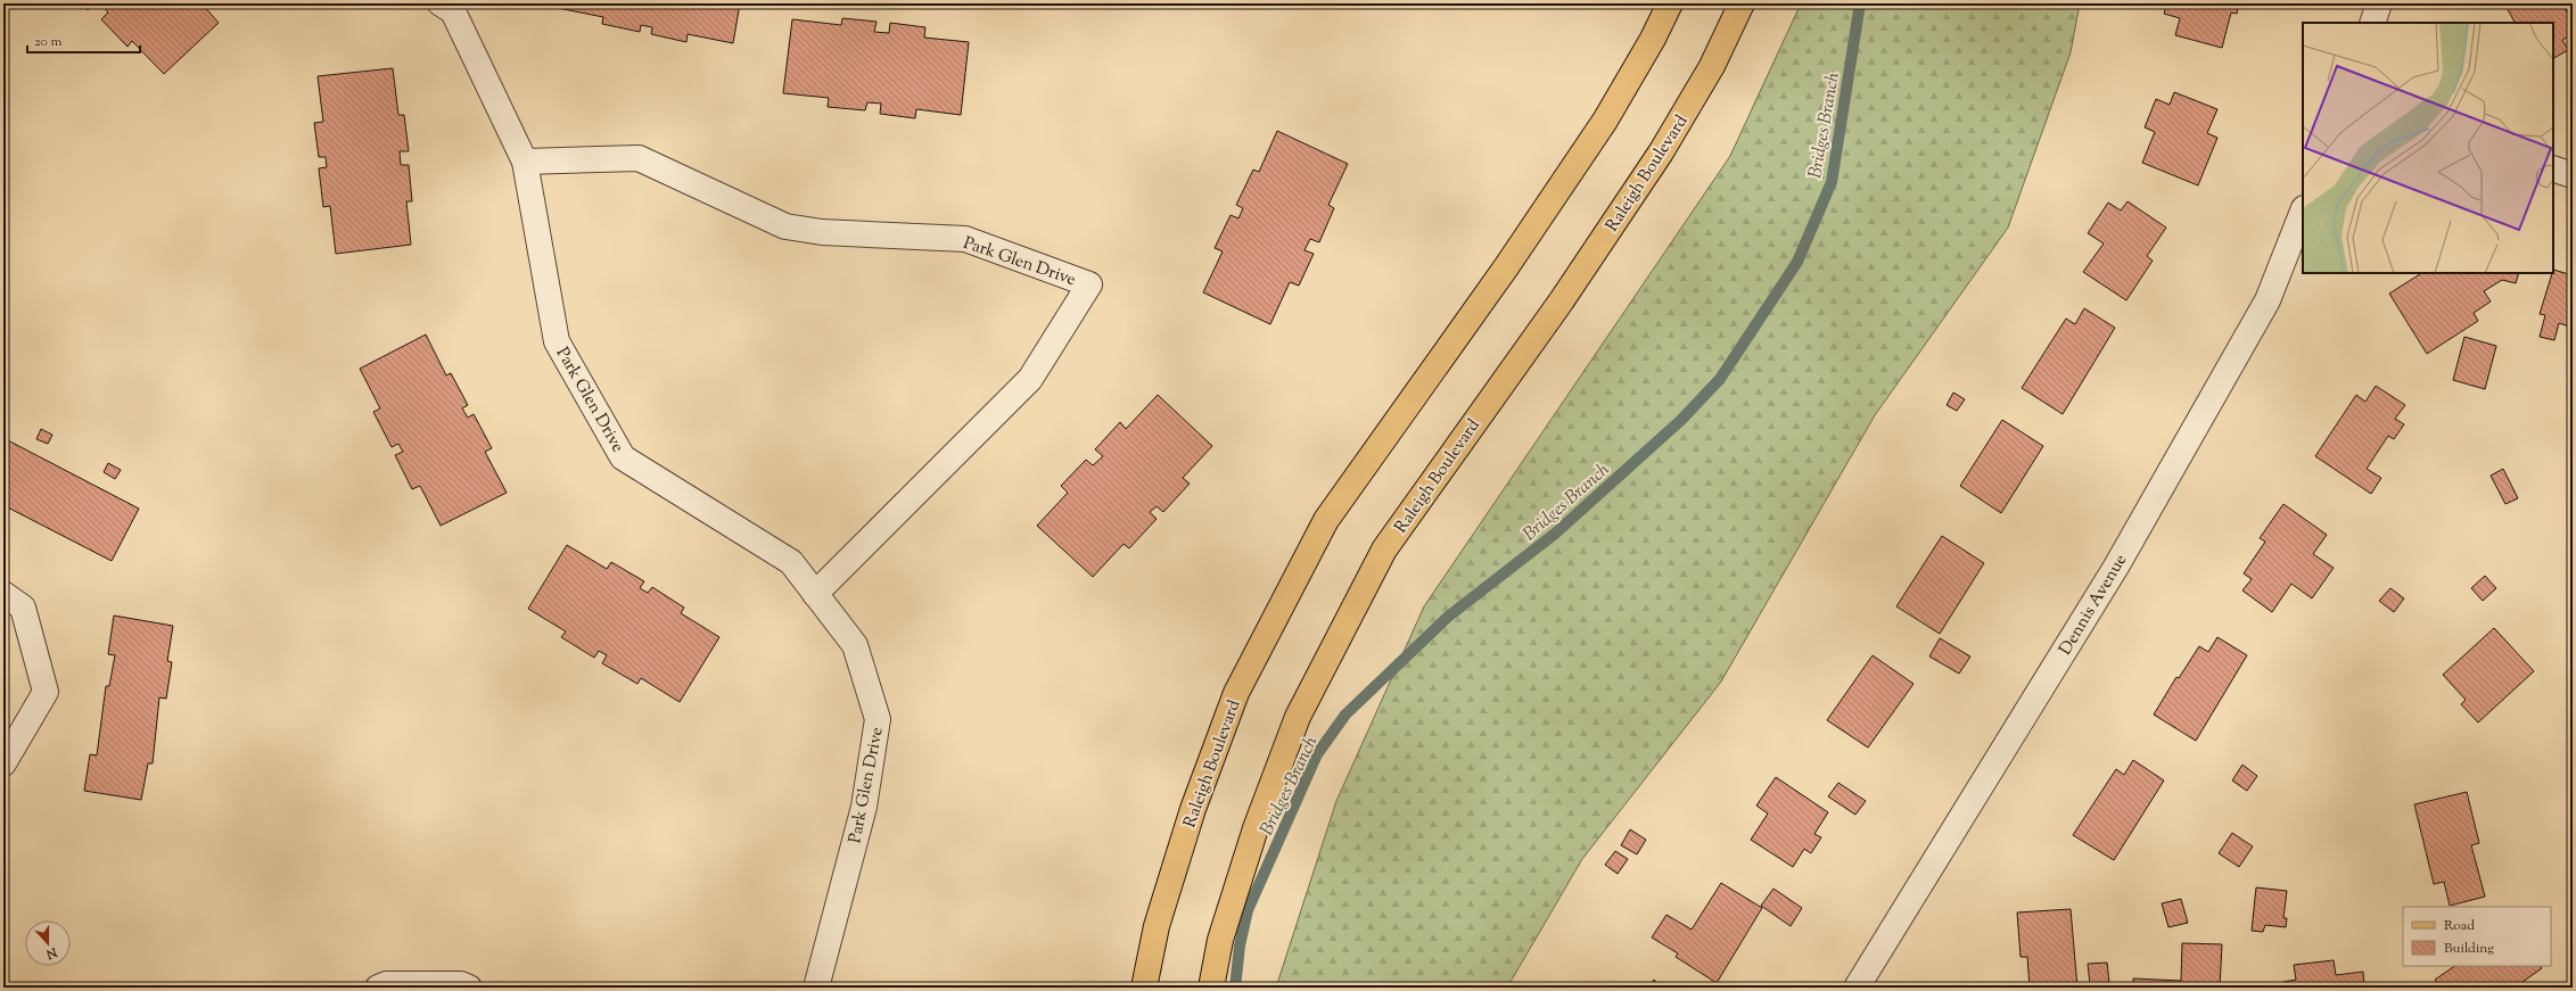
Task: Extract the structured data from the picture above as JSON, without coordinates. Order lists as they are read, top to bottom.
{
  "streets": {
    "main road": ["Raleigh Boulevard"],
    "street": ["Park Glen Drive", "Dennis Avenue"]
  },
  "water": ["Bridges Branch"],
  "legend": ["Road", "Building"],
  "scale_bar": "20 m",
  "north": "bottom"
}
